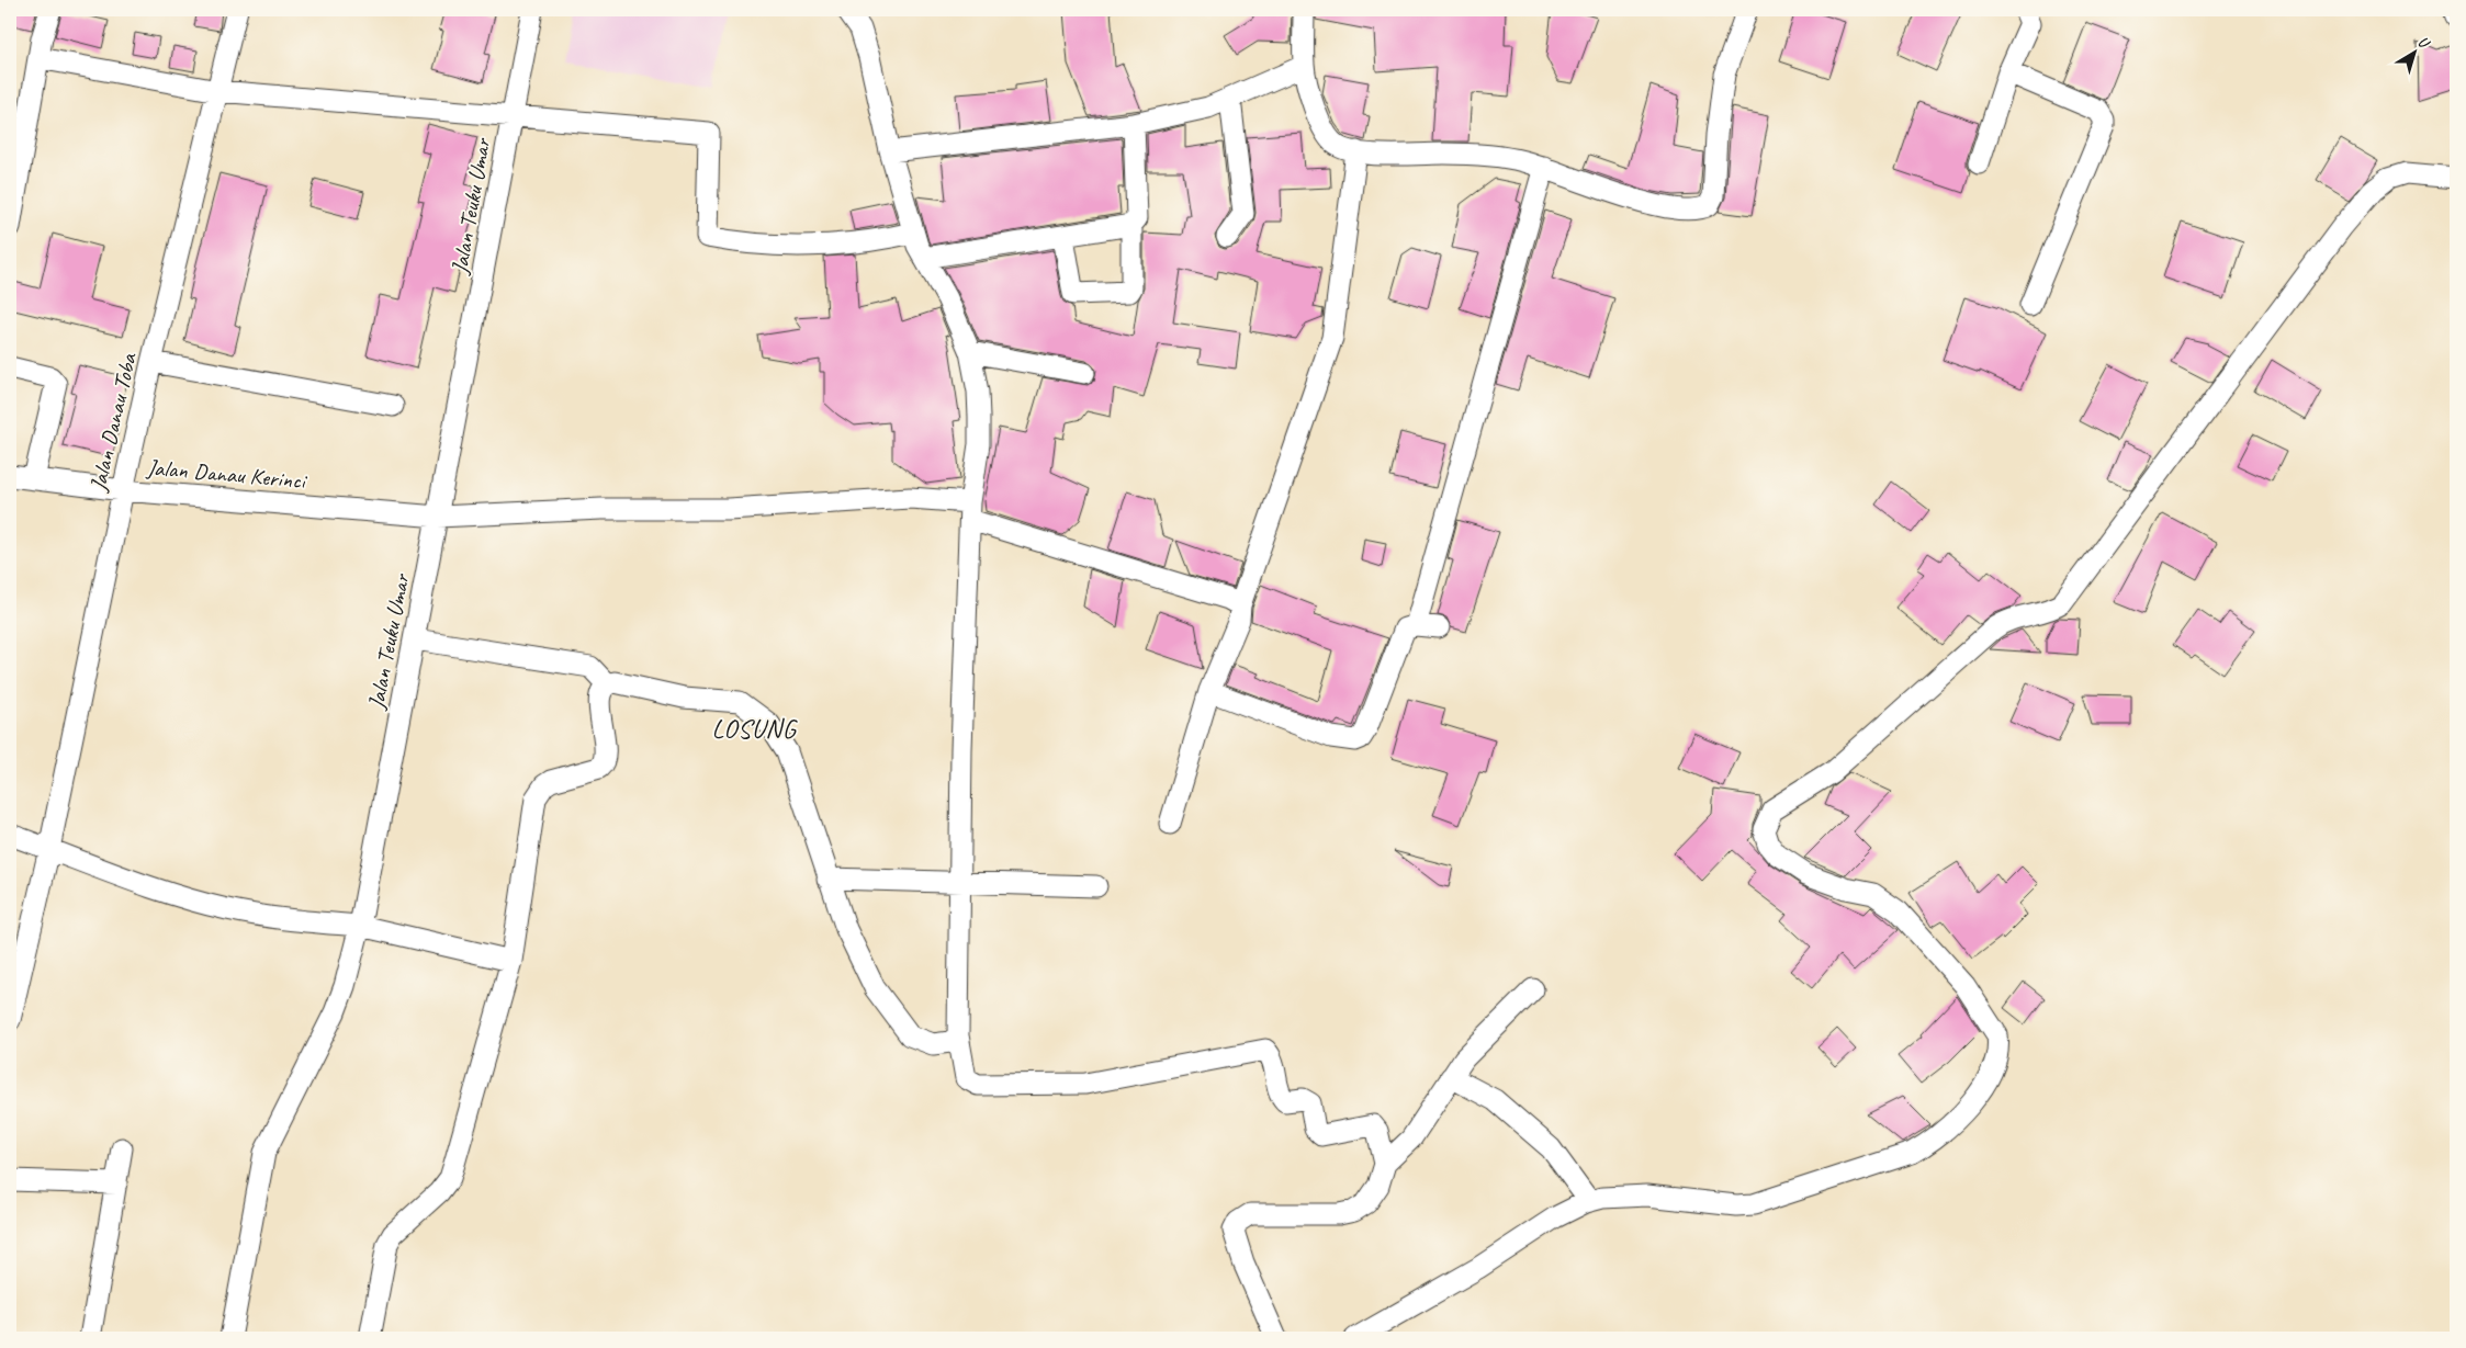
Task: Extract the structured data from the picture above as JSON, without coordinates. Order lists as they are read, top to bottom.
{
  "streets": {
    "street": ["Jalan Teuku Umar", "Jalan Danau Toba", "Jalan Danau Kerinci"]
  },
  "crossings": [
    ["Jalan Teuku Umar", "Jalan Danau Kerinci"],
    ["Jalan Danau Toba", "Jalan Danau Kerinci"]
  ],
  "districts": ["LOSUNG"],
  "north": "top right"
}
